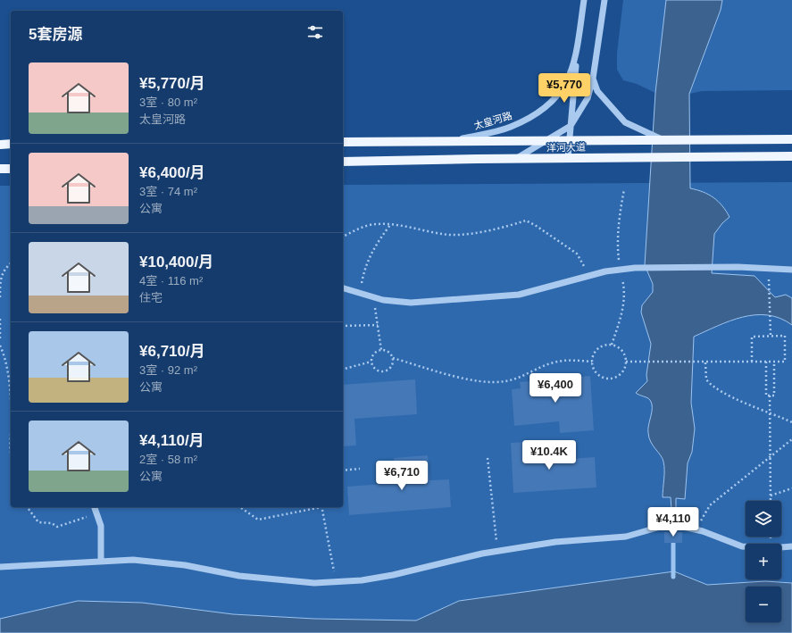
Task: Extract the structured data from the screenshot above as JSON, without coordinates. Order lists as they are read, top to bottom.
{
  "streets": {
    "main road": ["洋河大道"],
    "street": ["太皇河路"]
  },
  "crossings": [
    ["太皇河路", "洋河大道"]
  ],
  "page": {
    "heading": "5套房源",
    "list": [
      {
        "name": "¥5,770/月",
        "note": "3室 · 80 m² · 太皇河路"
      },
      {
        "name": "¥6,400/月",
        "note": "3室 · 74 m² · 公寓"
      },
      {
        "name": "¥10,400/月",
        "note": "4室 · 116 m² · 住宅"
      },
      {
        "name": "¥6,710/月",
        "note": "3室 · 92 m² · 公寓"
      },
      {
        "name": "¥4,110/月",
        "note": "2室 · 58 m² · 公寓"
      }
    ],
    "price": [
      "¥5,770",
      "¥6,400",
      "¥10.4K",
      "¥6,710",
      "¥4,110"
    ],
    "map_buttons": ["+", "−"]
  }
}
